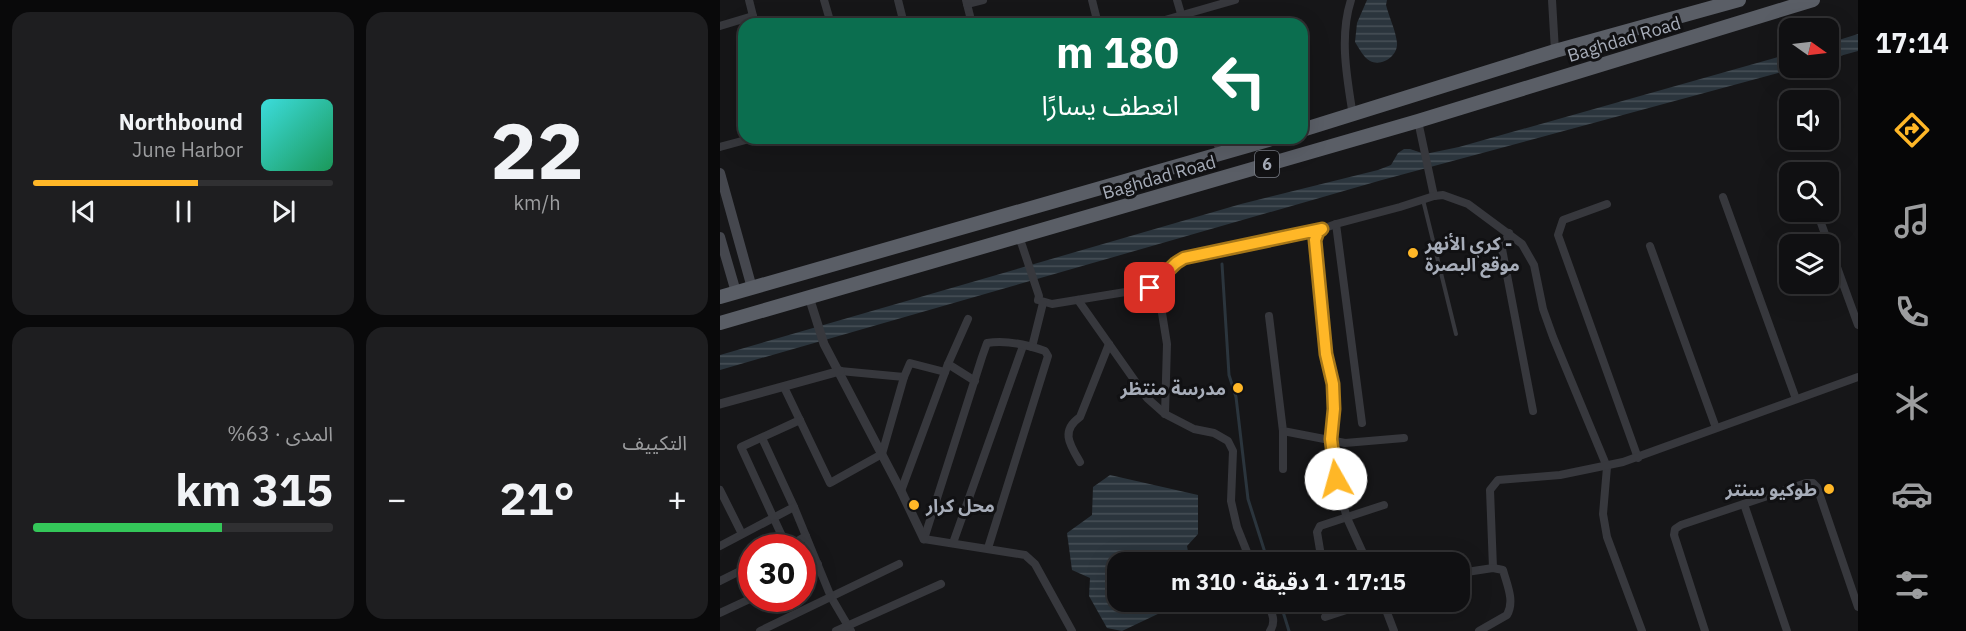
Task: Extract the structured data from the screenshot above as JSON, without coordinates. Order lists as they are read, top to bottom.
{
  "streets": {
    "highway": ["Baghdad Road", "6"]
  },
  "places": [
    "كري الأنهر - موقع البصرة",
    "مدرسة منتظر",
    "طوكيو سنتر",
    "محل كرار"
  ],
  "north": "right",
  "page": {
    "tabs": "17:14",
    "tile": [
      ["22", "km/h"],
      "التكييف",
      ["المدى · 63%", "315 km"]
    ],
    "turn": ["180 m", "انعطف يسارًا"],
    "song": ["Northbound", "June Harbor"],
    "heat": ["−", "21°", "+"],
    "limit": "30",
    "trip": "17:15 · 1 دقيقة · 310 m"
  }
}
